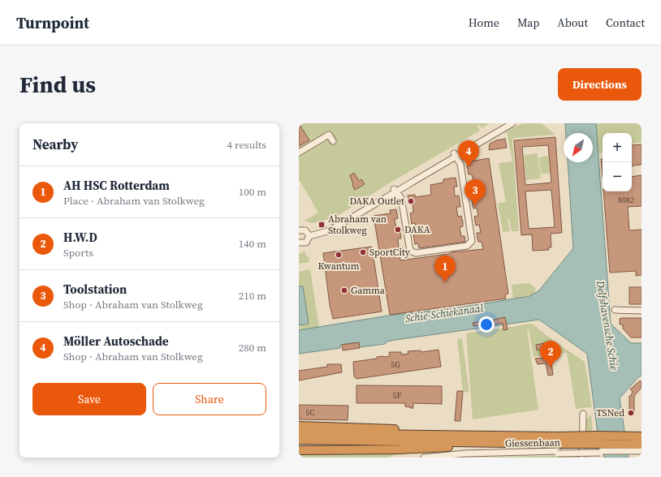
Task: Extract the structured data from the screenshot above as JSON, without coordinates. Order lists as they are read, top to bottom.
{
  "streets": {
    "street": ["Giessenbaan"]
  },
  "water": ["Schie-Schiekanaal", "Delfshavensche Schie"],
  "places": {
    "other": [
      "DAKA Outlet",
      "DAKA",
      "SportCity",
      "Kwantum",
      "Gamma",
      "TSNed"
    ],
    "transit": ["Abraham van Stolkweg"]
  },
  "house_numbers": [
    "8082",
    "5G",
    "5F",
    "5C"
  ],
  "north": "bottom left",
  "page": {
    "header": "Turnpoint",
    "nav": [
      "Home",
      "Map",
      "About",
      "Contact"
    ],
    "buttons": [
      "Directions",
      ["Save", "Share"]
    ],
    "title": "Find us",
    "heading": ["Nearby", "4 results"],
    "map_buttons": ["+", "−"],
    "pins": [
      "4",
      "3",
      "1",
      "2"
    ],
    "list": [
      {
        "mark": "1",
        "name": "AH HSC Rotterdam",
        "note": "Place · Abraham van Stolkweg",
        "value": "100 m"
      },
      {
        "mark": "2",
        "name": "H.W.D",
        "note": "Sports",
        "value": "140 m"
      },
      {
        "mark": "3",
        "name": "Toolstation",
        "note": "Shop · Abraham van Stolkweg",
        "value": "210 m"
      },
      {
        "mark": "4",
        "name": "Möller Autoschade",
        "note": "Shop · Abraham van Stolkweg",
        "value": "280 m"
      }
    ]
  }
}
